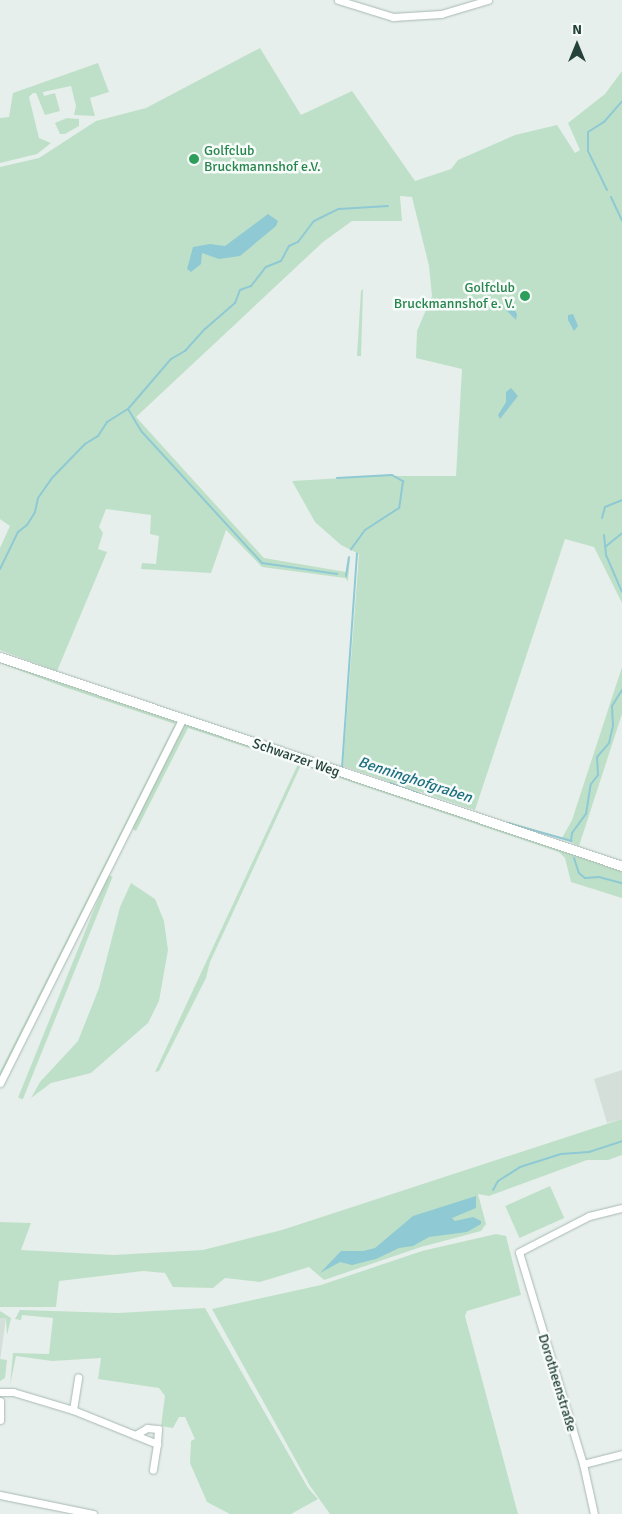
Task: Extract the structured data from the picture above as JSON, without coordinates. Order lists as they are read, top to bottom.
{
  "streets": {
    "street": ["Schwarzer Weg", "Dorotheenstraße"]
  },
  "water": ["Benninghofgraben"],
  "places": ["Golfclub Bruckmannshof e.V.", "Golfclub Bruckmannshof e. V."],
  "north": "top"
}
